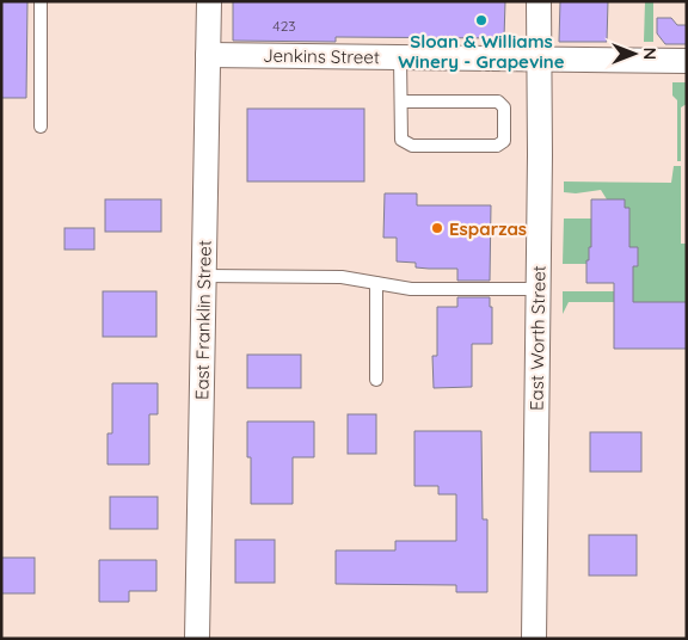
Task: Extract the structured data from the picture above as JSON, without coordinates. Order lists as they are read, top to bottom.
{
  "streets": {
    "street": ["Jenkins Street", "East Franklin Street", "East Worth Street"]
  },
  "crossings": [
    ["Jenkins Street", "East Franklin Street"],
    ["Jenkins Street", "East Worth Street"]
  ],
  "places": ["Sloan & Williams Winery - Grapevine", "Esparzas"],
  "house_numbers": ["423"],
  "north": "right"
}
